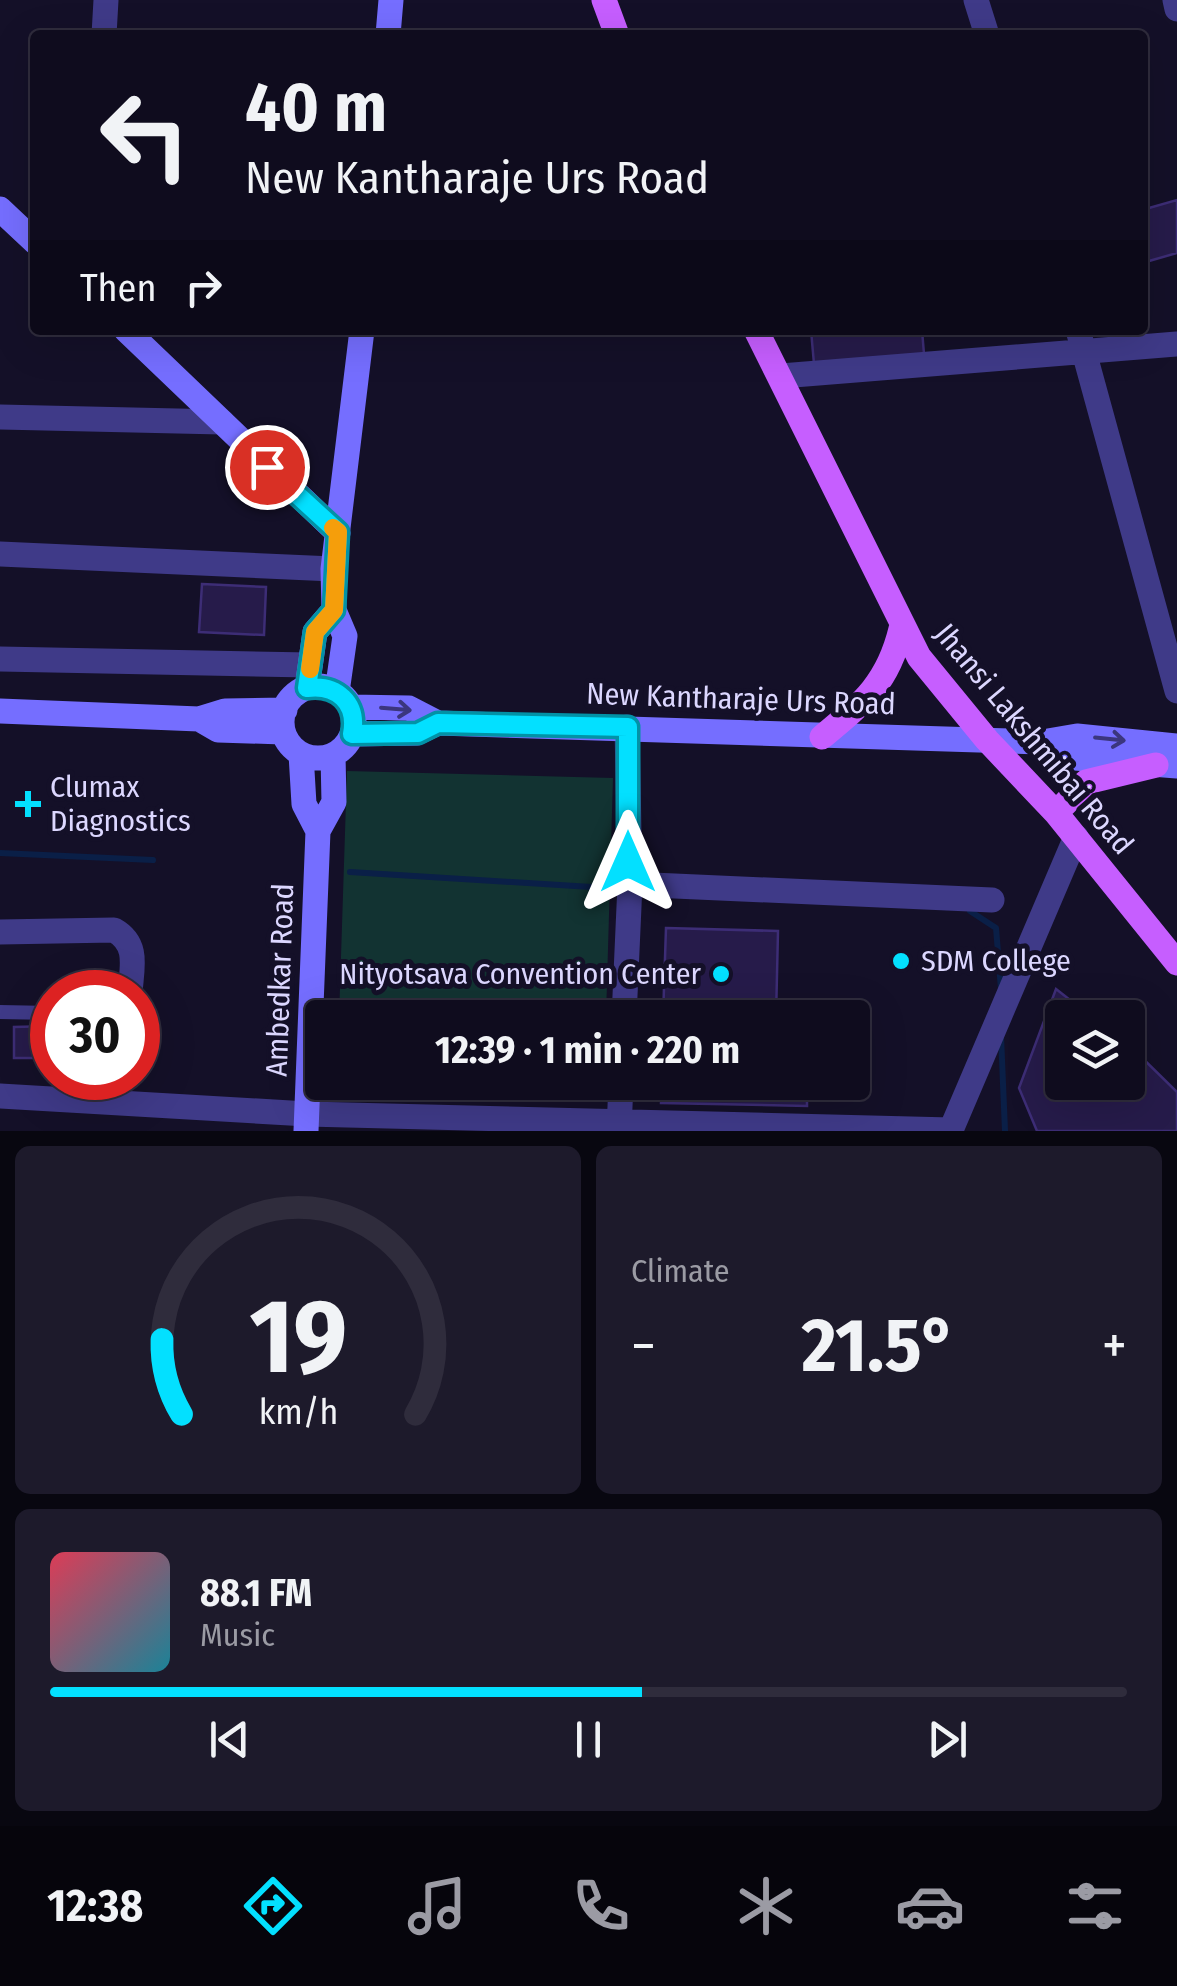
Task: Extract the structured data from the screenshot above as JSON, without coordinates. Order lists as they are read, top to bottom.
{
  "streets": {
    "main road": ["Jhansi Lakshmibai Road"],
    "street": ["New Kantharaje Urs Road", "Ambedkar Road"]
  },
  "crossings": [
    ["New Kantharaje Urs Road", "Jhansi Lakshmibai Road"],
    ["New Kantharaje Urs Road", "Ambedkar Road"]
  ],
  "places": {
    "health": ["Clumax Diagnostics"],
    "other": ["SDM College", "Nityotsava Convention Center"]
  },
  "page": {
    "turn": ["40 m", "New Kantharaje Urs Road"],
    "then": "Then",
    "limit": "30",
    "trip": "12:39 · 1 min · 220 m",
    "tile": "Climate",
    "heat": ["−", "21.5°", "+"],
    "song": ["88.1 FM", "Music"],
    "tabs": "12:38",
    "gauge": ["19", "km/h"]
  }
}
